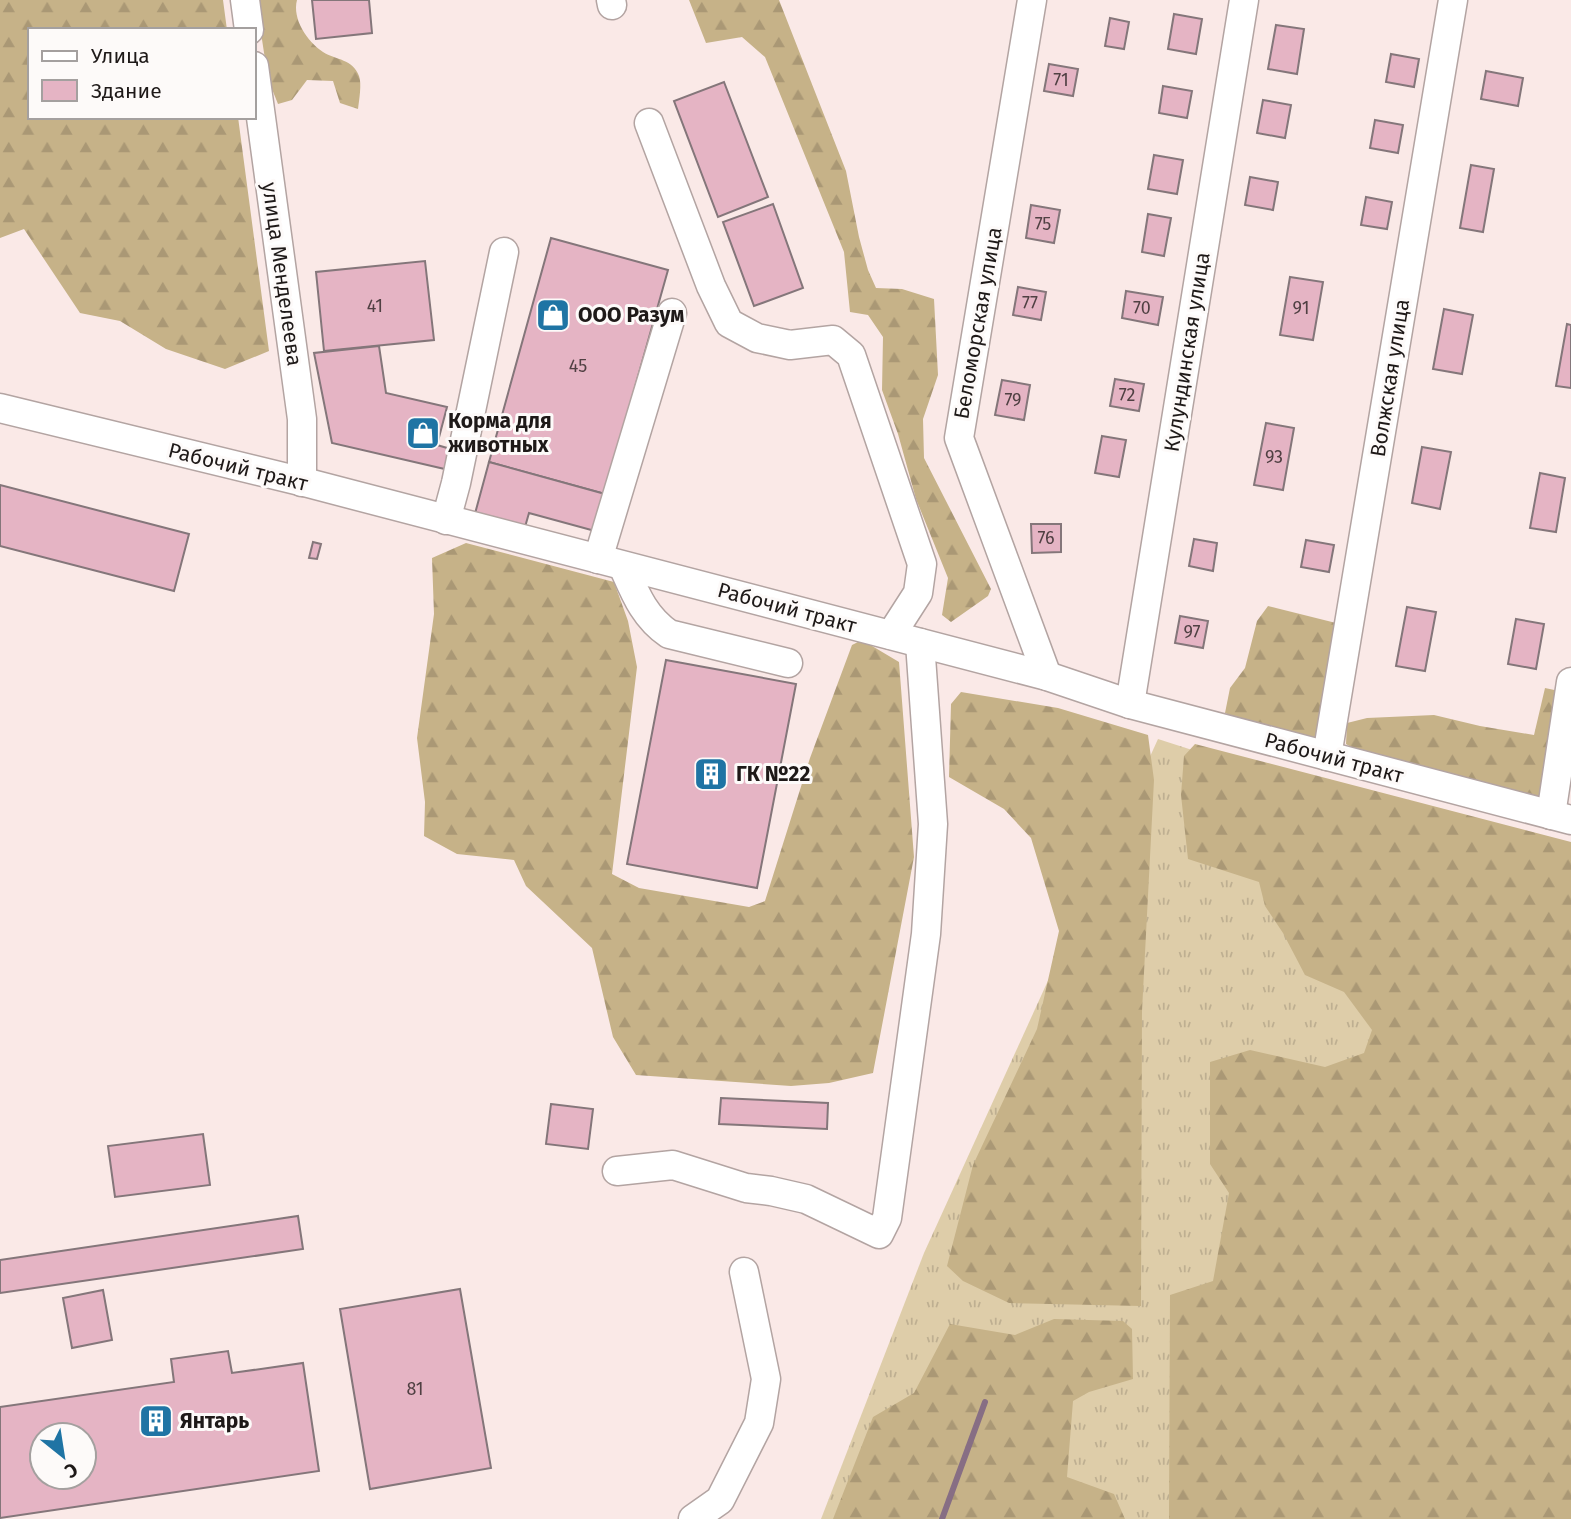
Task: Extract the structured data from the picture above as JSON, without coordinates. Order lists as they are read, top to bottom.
{
  "streets": {
    "street": [
      "улица Менделеева",
      "Беломорская улица",
      "Кулундинская улица",
      "Волжская улица",
      "Рабочий тракт"
    ]
  },
  "crossings": [
    ["улица Менделеева", "Рабочий тракт"],
    ["Беломорская улица", "Рабочий тракт"],
    ["Кулундинская улица", "Рабочий тракт"],
    ["Волжская улица", "Рабочий тракт"]
  ],
  "places": {
    "shop": ["ООО Разум", "Корма для животных"],
    "building": ["ГК №22", "Янтарь"]
  },
  "house_numbers": [
    "71",
    "75",
    "77",
    "41",
    "70",
    "91",
    "45",
    "72",
    "79",
    "93",
    "76",
    "97",
    "81"
  ],
  "legend": ["Улица", "Здание"],
  "north": "bottom right"
}
